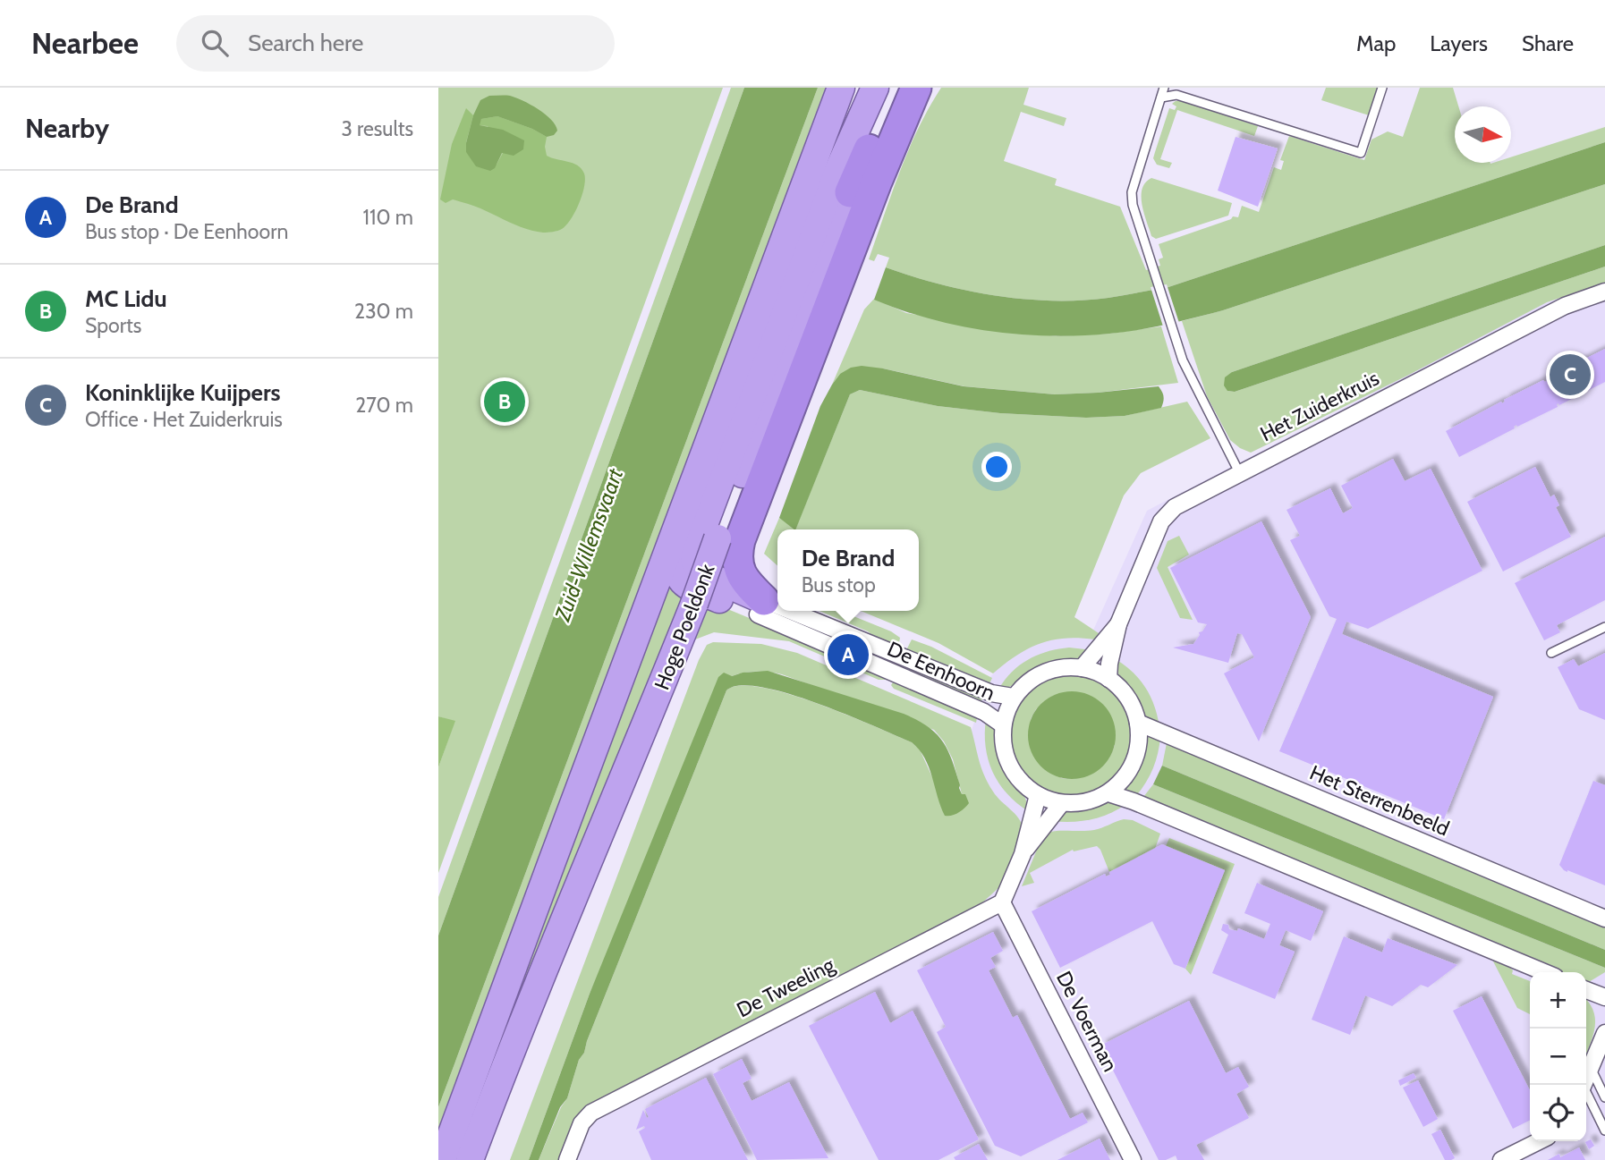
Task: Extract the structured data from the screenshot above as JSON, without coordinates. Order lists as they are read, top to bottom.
{
  "streets": {
    "highway": ["Hoge Poeldonk"],
    "street": [
      "Het Zuiderkruis",
      "De Eenhoorn",
      "Het Sterrenbeeld",
      "De Tweeling",
      "De Voerman"
    ]
  },
  "crossings": [
    ["Het Zuiderkruis", "De Eenhoorn"],
    ["Het Zuiderkruis", "Het Sterrenbeeld"],
    ["De Eenhoorn", "Het Sterrenbeeld"],
    ["De Tweeling", "De Voerman"]
  ],
  "water": ["Zuid-Willemsvaart"],
  "north": "right",
  "page": {
    "header": "Nearbee",
    "search": "Search here",
    "nav": ["Map", "Layers", "Share"],
    "heading": ["Nearby", "3 results"],
    "list": [
      {
        "mark": "A",
        "name": "De Brand",
        "note": "Bus stop · De Eenhoorn",
        "value": "110 m"
      },
      {
        "mark": "B",
        "name": "MC Lidu",
        "note": "Sports",
        "value": "230 m"
      },
      {
        "mark": "C",
        "name": "Koninklijke Kuijpers",
        "note": "Office · Het Zuiderkruis",
        "value": "270 m"
      }
    ],
    "pins": ["C", "B", "A"],
    "popup": ["De Brand", "Bus stop"],
    "map_buttons": ["+", "−"]
  }
}
